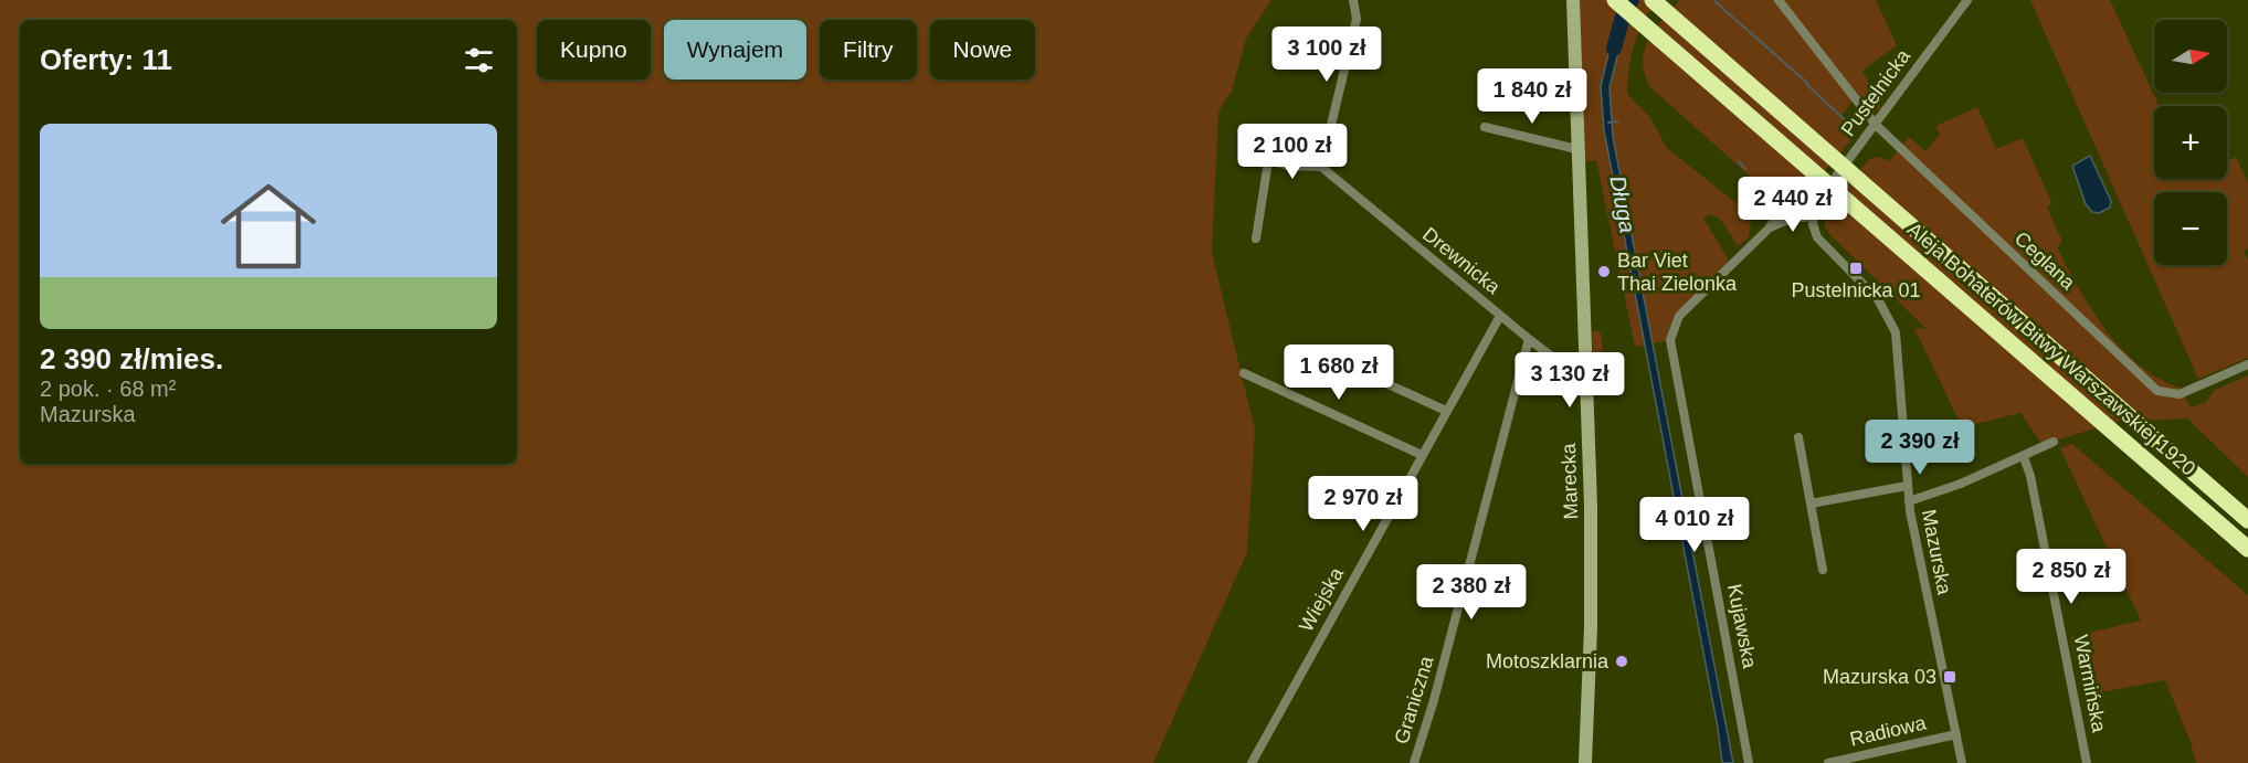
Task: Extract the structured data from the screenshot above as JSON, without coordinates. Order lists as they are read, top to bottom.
{
  "streets": {
    "highway": ["Aleja Bohaterów Bitwy Warszawskiej 1920"],
    "street": [
      "Pustelnicka",
      "Drewnicka",
      "Ceglana",
      "Marecka",
      "Mazurska",
      "Wiejska",
      "Kujawska",
      "Warmińska",
      "Graniczna",
      "Radiowa"
    ]
  },
  "crossings": [
    ["Pustelnicka", "Ceglana"],
    ["Pustelnicka", "Mazurska"],
    ["Pustelnicka", "Kujawska"],
    ["Drewnicka", "Marecka"],
    ["Drewnicka", "Wiejska"],
    ["Drewnicka", "Graniczna"],
    ["Mazurska", "Kujawska"],
    ["Mazurska", "Radiowa"]
  ],
  "water": ["Długa"],
  "places": {
    "transit": ["Pustelnicka 01", "Mazurska 03"],
    "other": ["Bar Viet Thai Zielonka", "Motoszklarnia"]
  },
  "north": "right",
  "page": {
    "map_buttons": ["+", "−"],
    "chip": [
      "Kupno",
      "Wynajem",
      "Filtry",
      "Nowe"
    ],
    "heading": "Oferty: 11",
    "price": [
      "3 100 zł",
      "1 840 zł",
      "2 100 zł",
      "2 440 zł",
      "1 680 zł",
      "3 130 zł",
      "2 390 zł",
      "2 970 zł",
      "4 010 zł",
      "2 850 zł",
      "2 380 zł"
    ],
    "list": [
      {
        "name": "2 390 zł/mies.",
        "note": "2 pok. · 68 m² · Mazurska"
      }
    ]
  }
}
